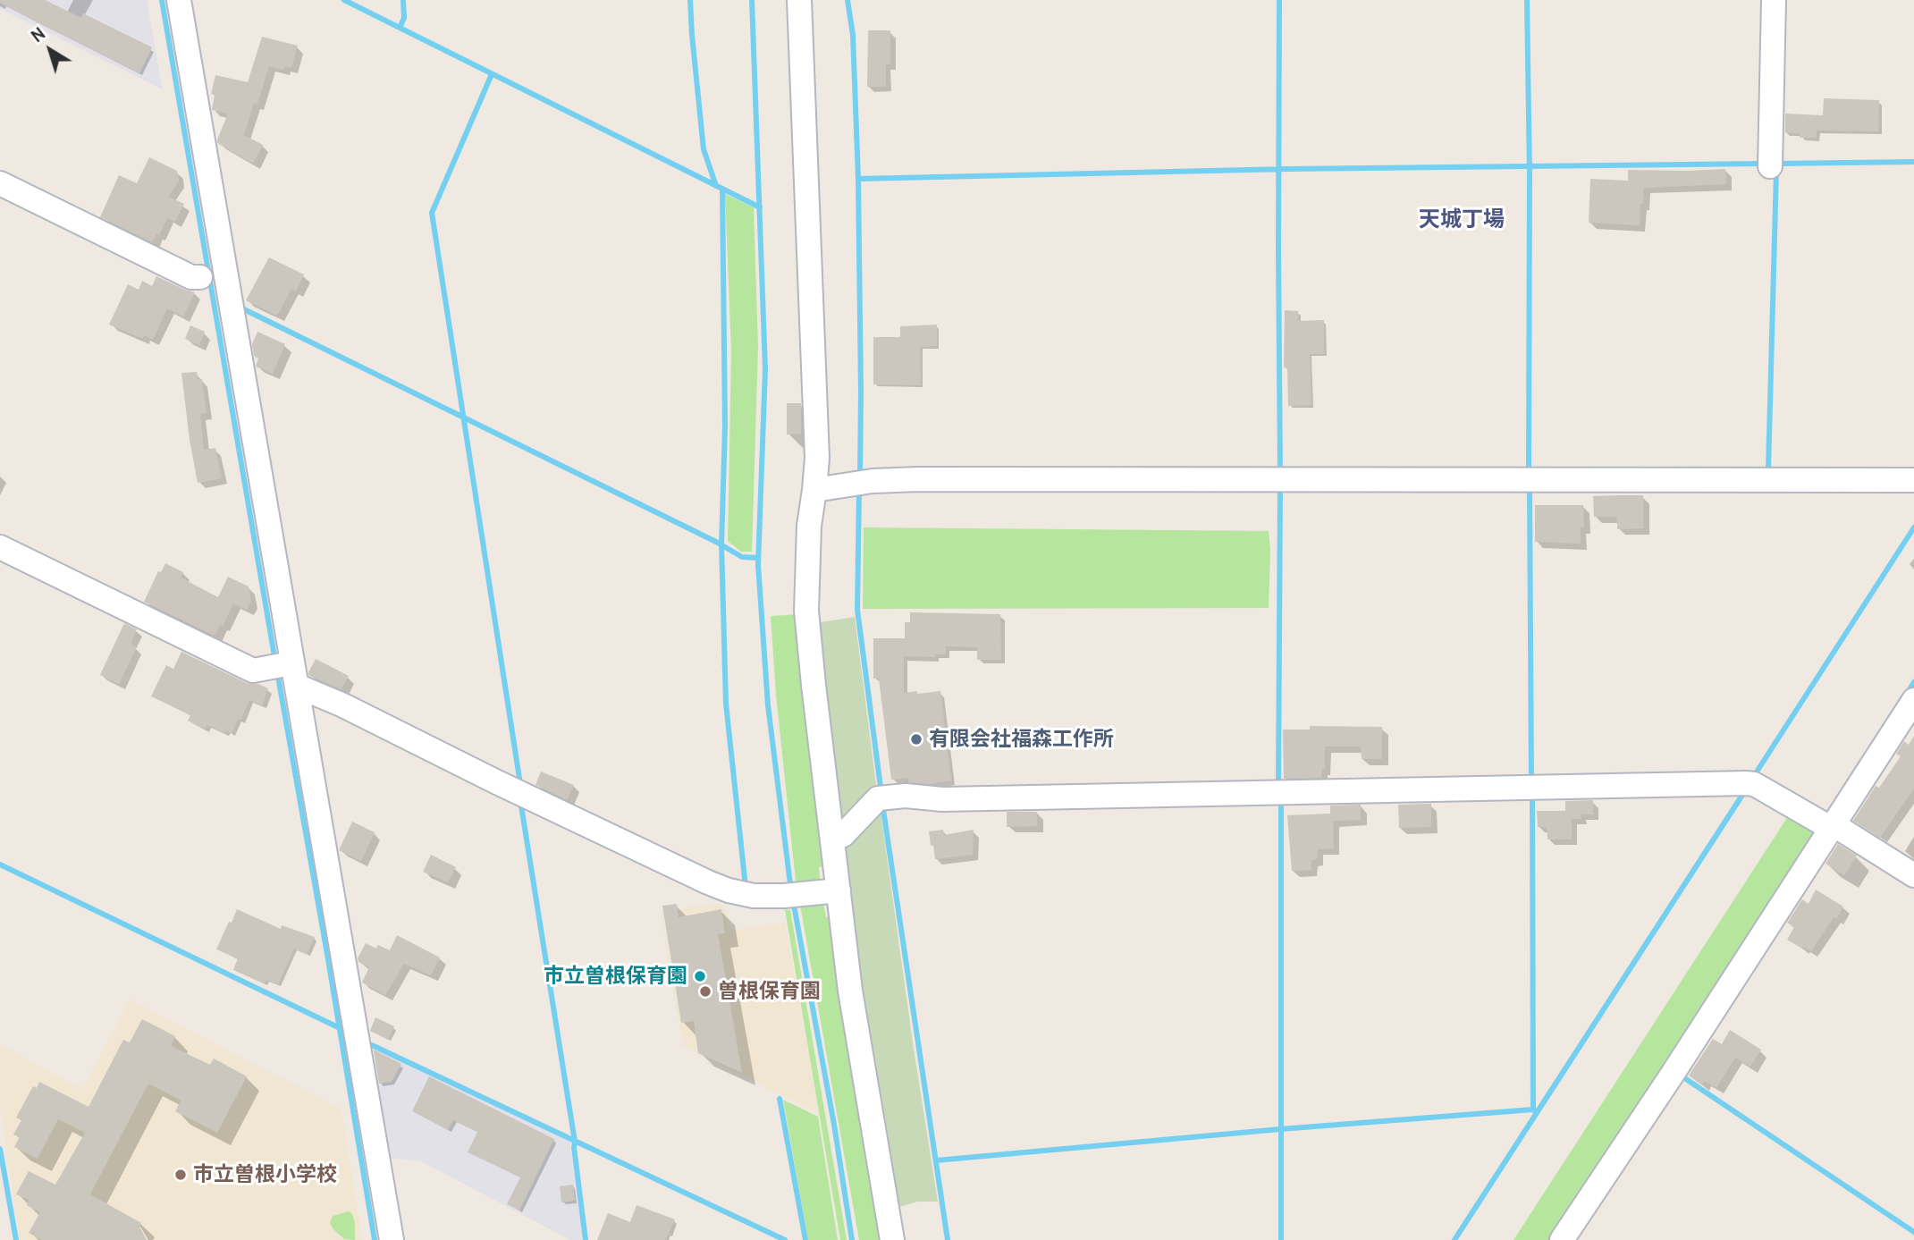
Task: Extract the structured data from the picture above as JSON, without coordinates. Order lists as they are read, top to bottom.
{
  "districts": ["天城丁場"],
  "places": [
    "有限会社福森工作所",
    "市立曽根保育園",
    "曽根保育園",
    "市立曽根小学校"
  ],
  "north": "top left"
}
